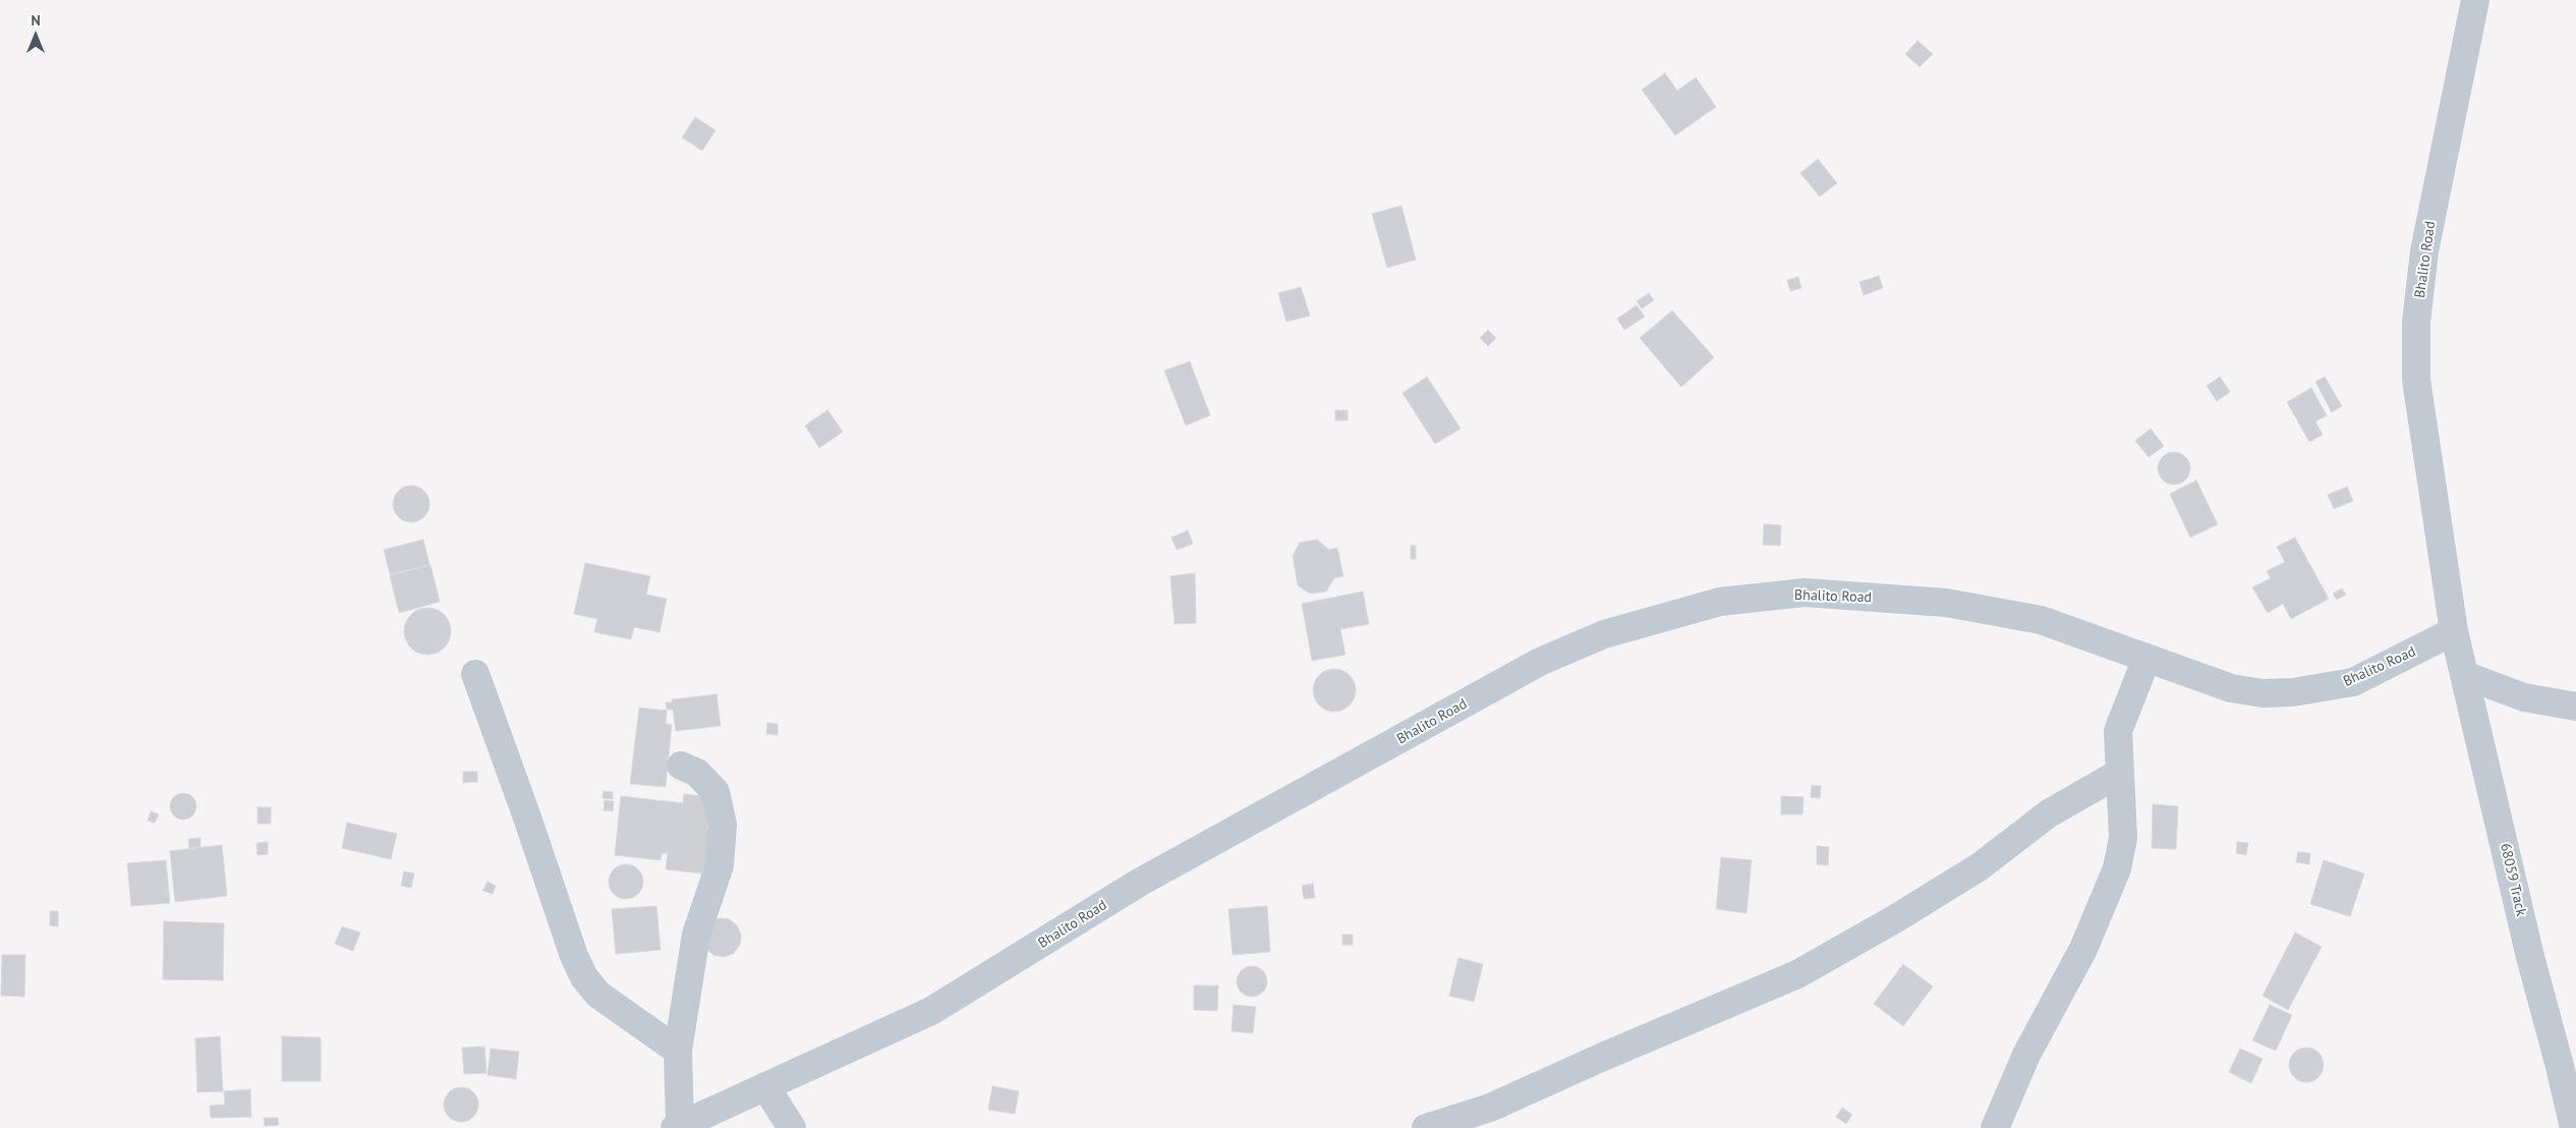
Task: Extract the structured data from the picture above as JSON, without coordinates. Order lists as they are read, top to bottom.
{
  "streets": {
    "street": ["Bhalito Road", "68059 Track"]
  },
  "crossings": [
    ["Bhalito Road", "68059 Track"]
  ],
  "north": "top"
}
